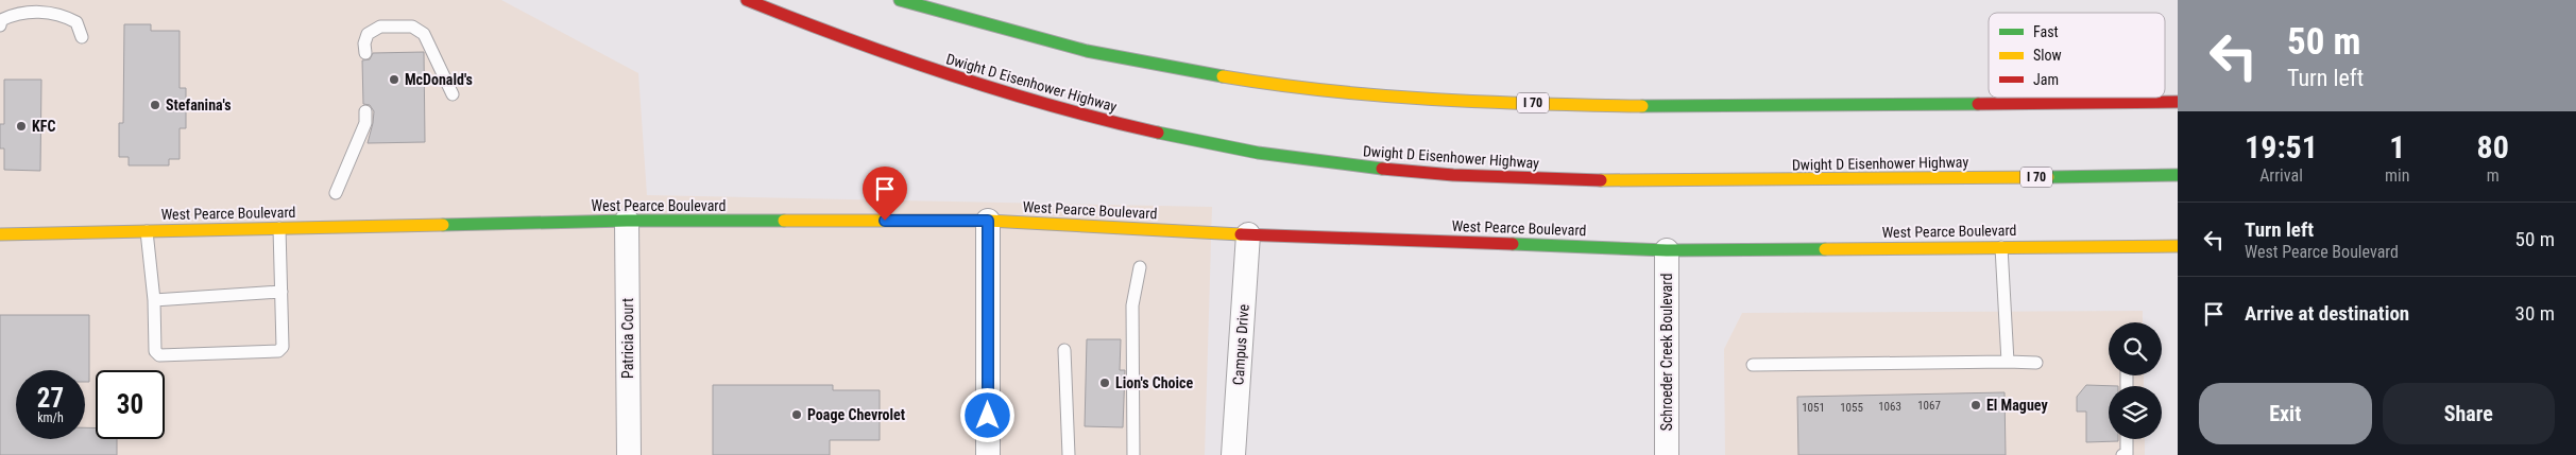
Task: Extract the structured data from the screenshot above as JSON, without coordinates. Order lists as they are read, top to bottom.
{
  "streets": {
    "main road": ["Dwight D Eisenhower Highway", "I 70", "West Pearce Boulevard"],
    "street": ["Patricia Court", "Campus Drive", "Schroeder Creek Boulevard"]
  },
  "crossings": [
    ["West Pearce Boulevard", "Patricia Court"],
    ["West Pearce Boulevard", "Campus Drive"],
    ["West Pearce Boulevard", "Schroeder Creek Boulevard"]
  ],
  "places": [
    "McDonald's",
    "Stefanina's",
    "KFC",
    "Lion's Choice",
    "El Maguey",
    "Poage Chevrolet"
  ],
  "house_numbers": [
    "1067",
    "1063",
    "1051",
    "1055"
  ],
  "legend": ["Fast", "Slow", "Jam"],
  "page": {
    "turn": ["50 m", "Turn left"],
    "eta": [
      "19:51",
      "Arrival",
      "1",
      "min",
      "80",
      "m"
    ],
    "list": [
      {
        "name": "Turn left",
        "note": "West Pearce Boulevard",
        "value": "50 m"
      },
      {
        "name": "Arrive at destination",
        "value": "30 m"
      }
    ],
    "speed": "27 km/h",
    "limit": "30",
    "buttons": ["Exit", "Share"]
  }
}
